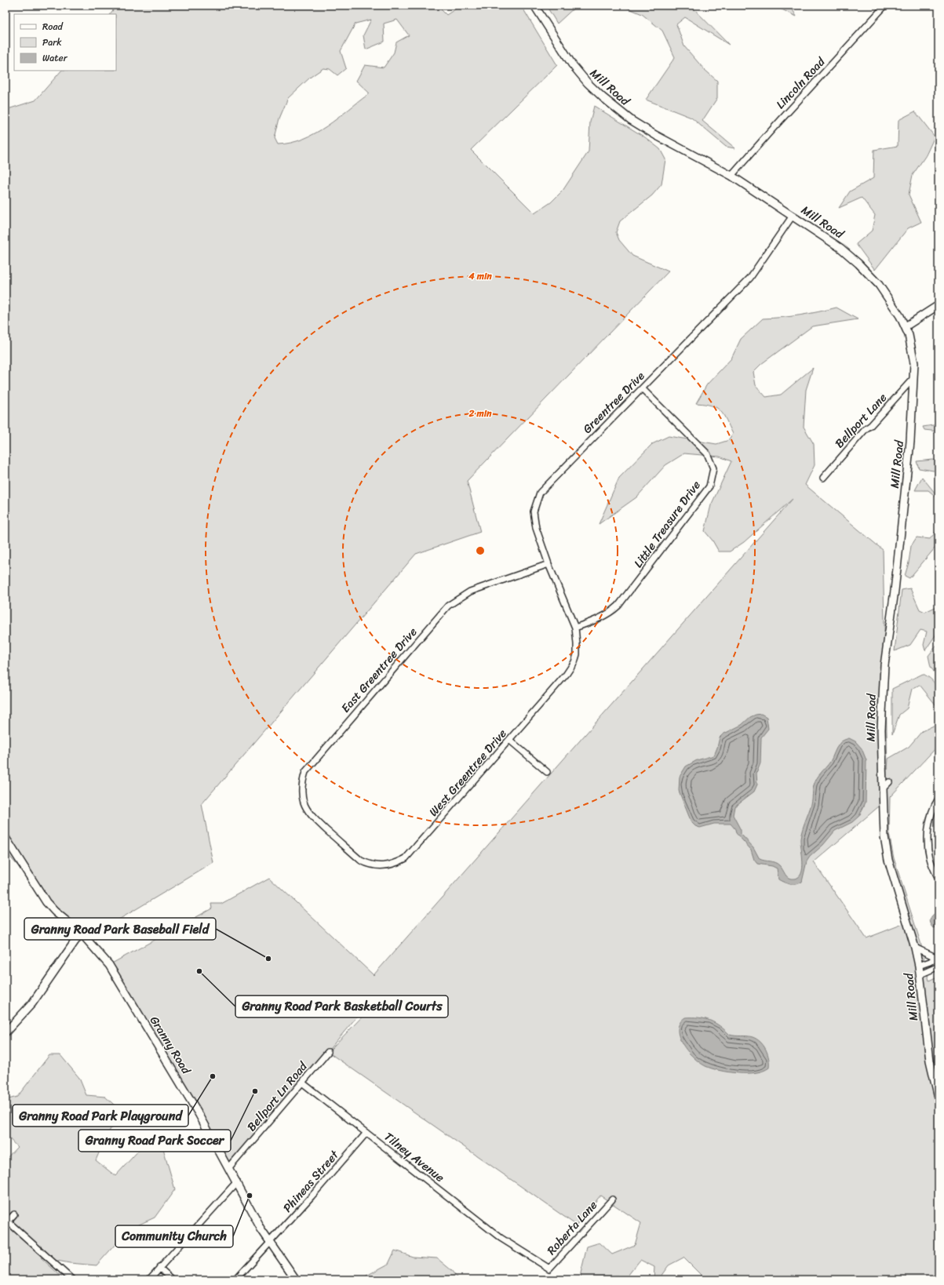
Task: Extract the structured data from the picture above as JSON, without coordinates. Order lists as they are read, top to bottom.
{
  "streets": {
    "main road": ["Mill Road", "Granny Road"],
    "street": [
      "Lincoln Road",
      "Greentree Drive",
      "Bellport Lane",
      "Little Treasure Drive",
      "East Greentree Drive",
      "West Greentree Drive",
      "Bellport Ln Road",
      "Tilney Avenue",
      "Phineas Street",
      "Roberta Lane"
    ]
  },
  "crossings": [
    ["Lincoln Road", "Mill Road"],
    ["Mill Road", "Greentree Drive"],
    ["Mill Road", "Bellport Lane"],
    ["Greentree Drive", "Little Treasure Drive"],
    ["Greentree Drive", "East Greentree Drive"],
    ["Greentree Drive", "West Greentree Drive"],
    ["Little Treasure Drive", "West Greentree Drive"],
    ["East Greentree Drive", "West Greentree Drive"],
    ["Granny Road", "Bellport Ln Road"],
    ["Granny Road", "Phineas Street"],
    ["Bellport Ln Road", "Tilney Avenue"],
    ["Tilney Avenue", "Phineas Street"],
    ["Tilney Avenue", "Roberta Lane"]
  ],
  "places": [
    "Granny Road Park Baseball Field",
    "Granny Road Park Basketball Courts",
    "Granny Road Park Playground",
    "Granny Road Park Soccer",
    "Community Church"
  ],
  "legend": ["Road", "Park", "Water"],
  "rings": ["4 min", "2 min"]
}
